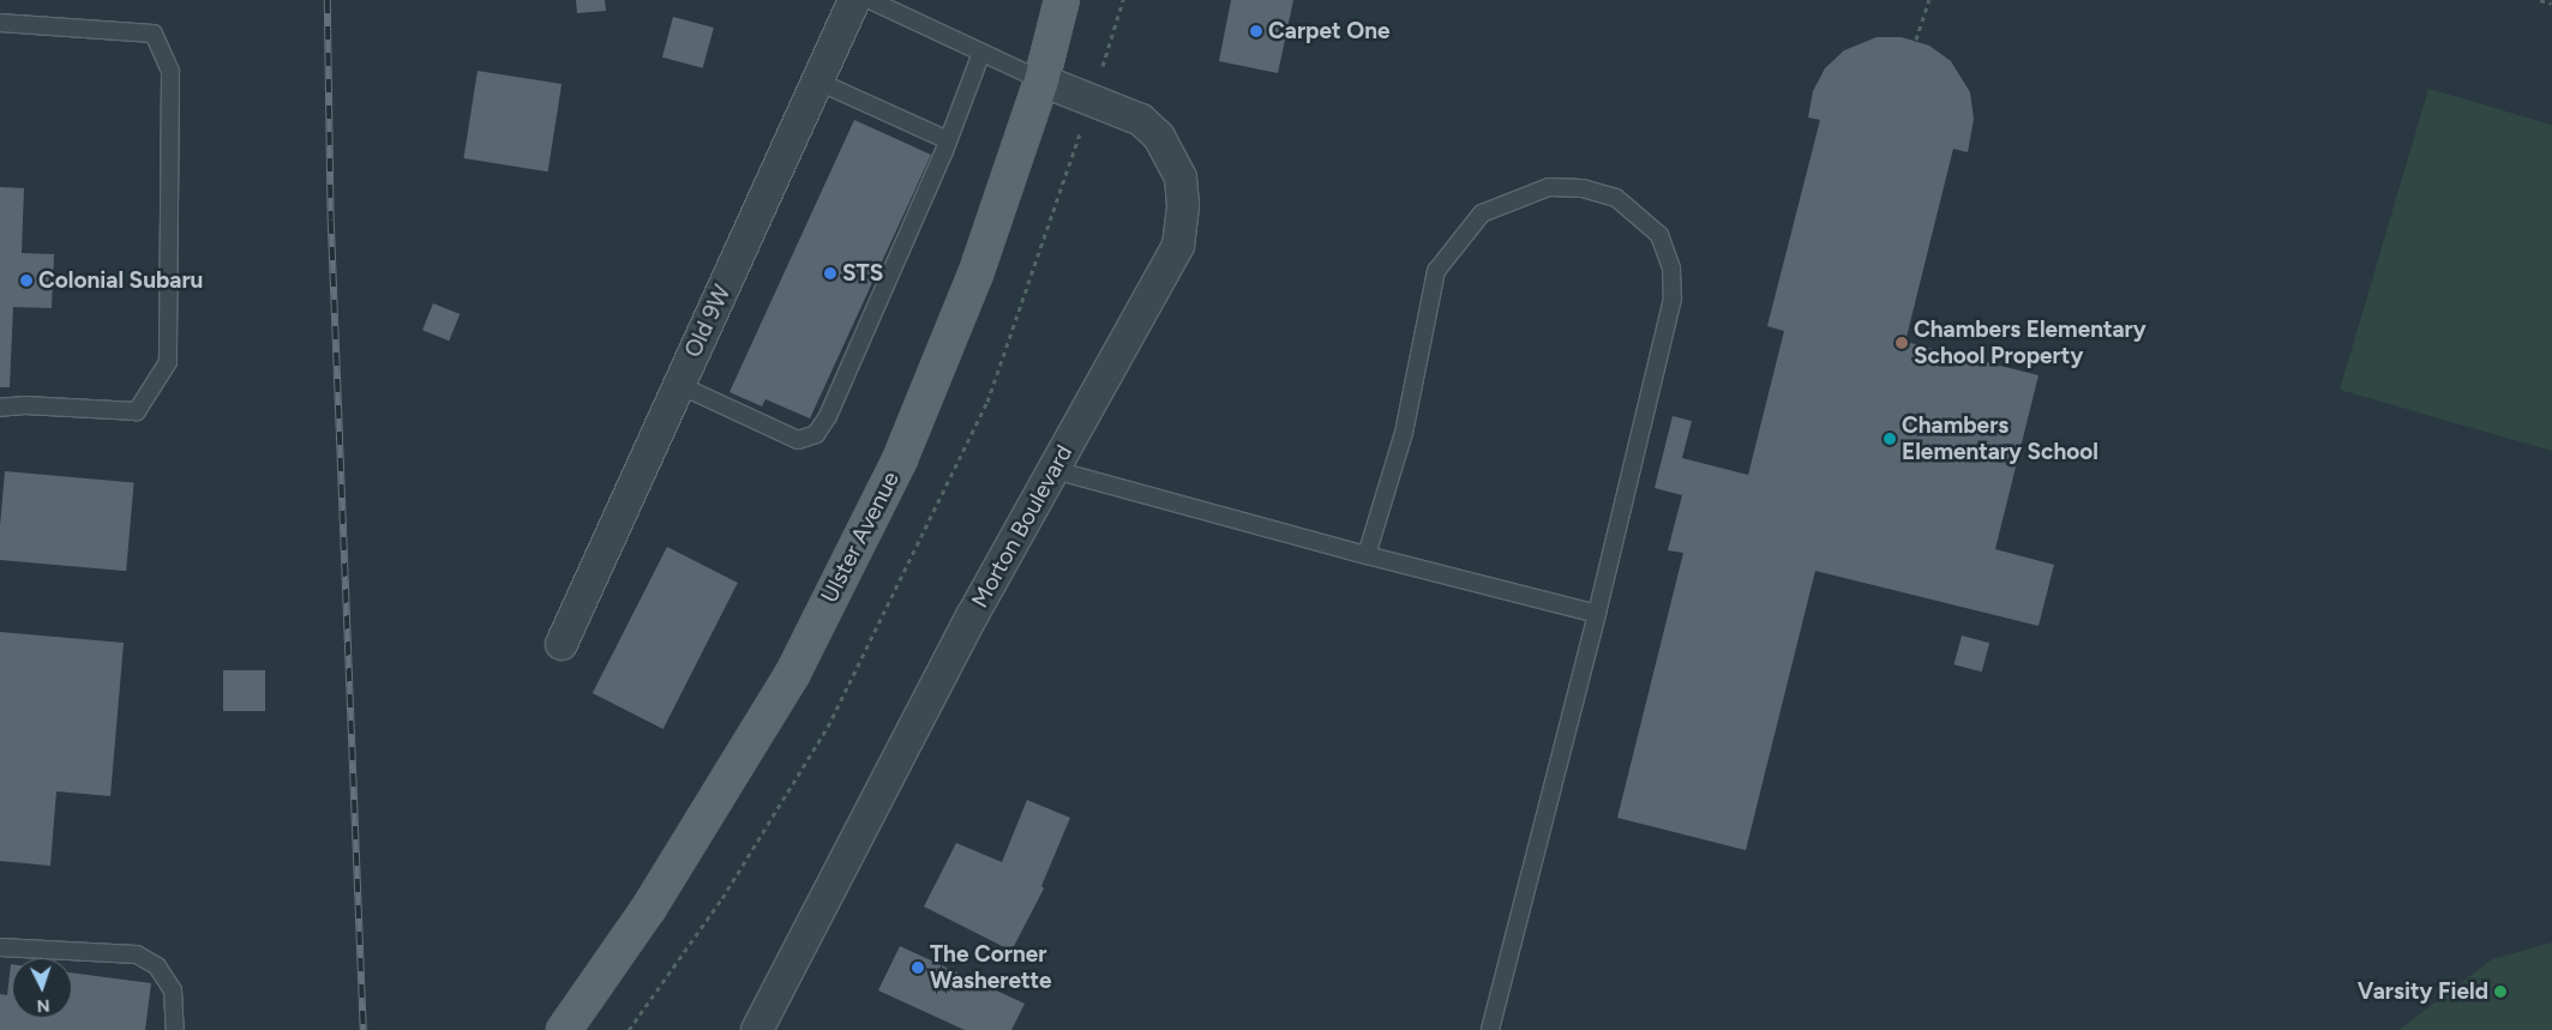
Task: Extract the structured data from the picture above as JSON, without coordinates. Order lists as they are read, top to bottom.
{
  "streets": {
    "main road": ["Ulster Avenue"],
    "street": ["Old 9W", "Morton Boulevard"]
  },
  "crossings": [
    ["Morton Boulevard", "Ulster Avenue"]
  ],
  "places": [
    "Carpet One",
    "STS",
    "Colonial Subaru",
    "Chambers Elementary School Property",
    "Chambers Elementary School",
    "The Corner Washerette",
    "Varsity Field"
  ],
  "north": "bottom"
}
